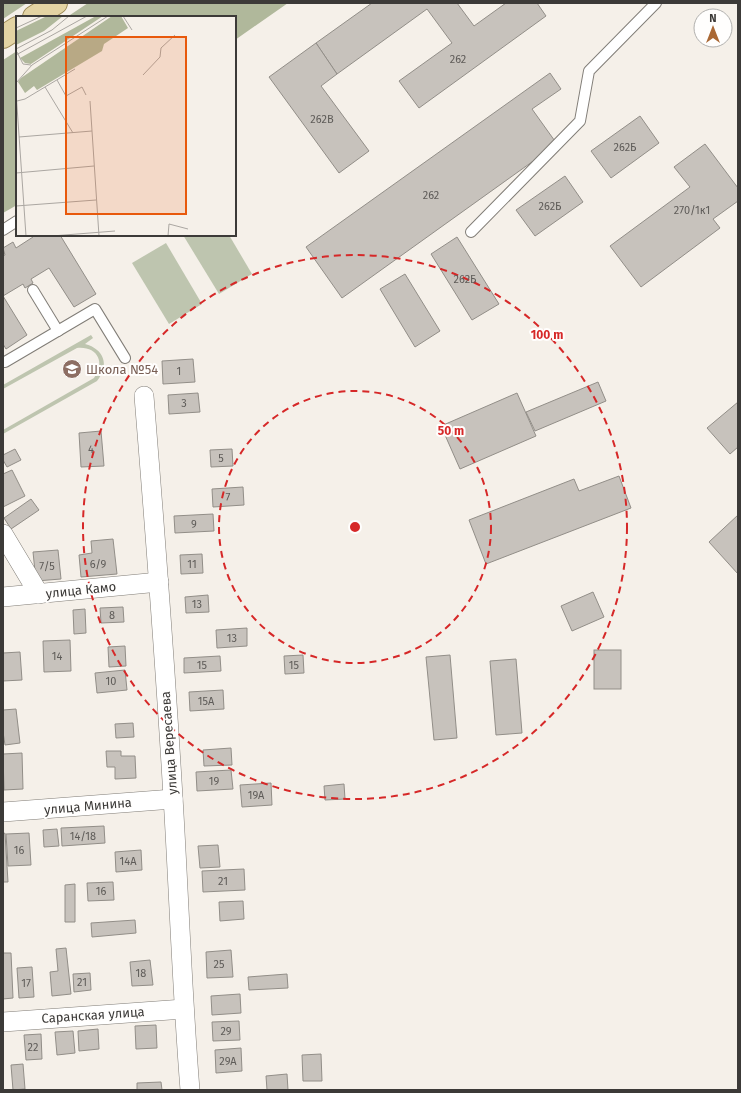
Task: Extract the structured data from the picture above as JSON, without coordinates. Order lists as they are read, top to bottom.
{
  "streets": {
    "street": [
      "улица Камо",
      "улица Вересаева",
      "улица Минина",
      "Саранская улица"
    ]
  },
  "crossings": [
    ["улица Камо", "улица Вересаева"],
    ["улица Вересаева", "улица Минина"],
    ["улица Вересаева", "Саранская улица"]
  ],
  "places": {
    "school or university": ["Школа №54"]
  },
  "house_numbers": [
    "262",
    "262В",
    "262Б",
    "262",
    "262Б",
    "270/1к1",
    "262Б",
    "1",
    "3",
    "4",
    "5",
    "7",
    "9",
    "6/9",
    "11",
    "7/5",
    "13",
    "8",
    "13",
    "14",
    "15",
    "15",
    "10",
    "15А",
    "19",
    "19А",
    "14/18",
    "16",
    "14А",
    "21",
    "16",
    "25",
    "18",
    "21",
    "17",
    "29",
    "22",
    "29А"
  ],
  "north": "top",
  "rings": ["100 m", "50 m"]
}
